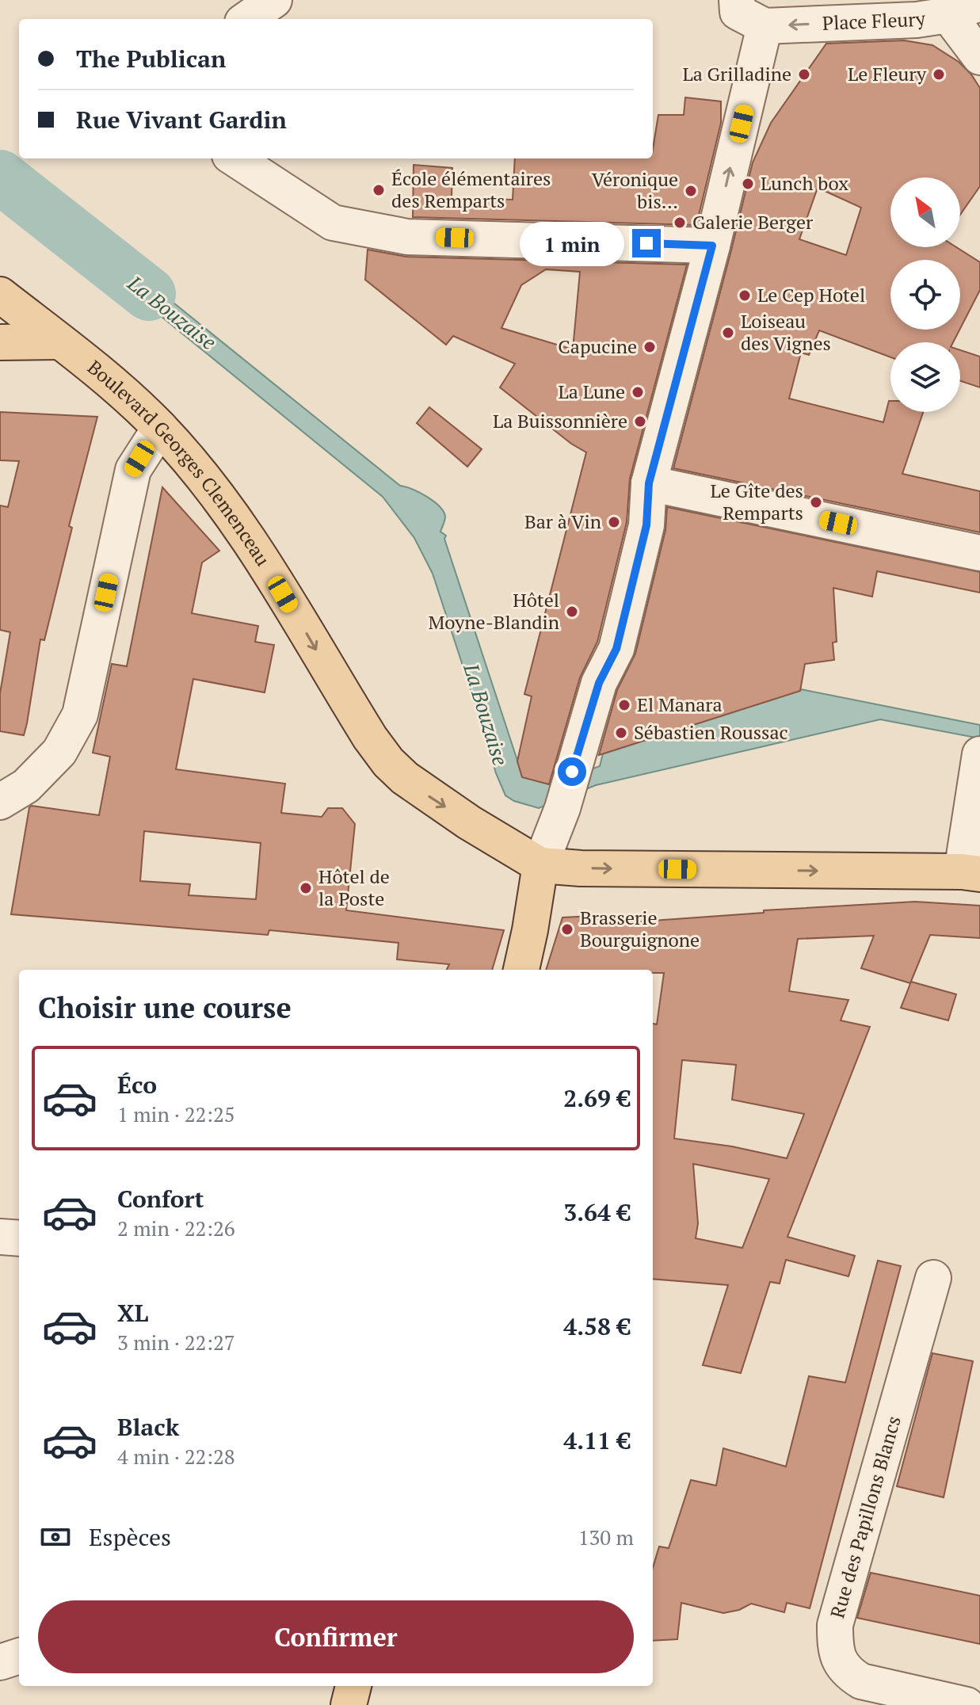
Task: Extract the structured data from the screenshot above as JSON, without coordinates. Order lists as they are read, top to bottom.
{
  "streets": {
    "main road": ["Boulevard Georges Clemenceau"],
    "street": ["Place Fleury", "Rue des Papillons Blancs"]
  },
  "one_way": ["Place Fleury", "Boulevard Georges Clemenceau"],
  "water": ["La Bouzaise"],
  "places": [
    "La Grilladine",
    "Le Fleury",
    "Lunch box",
    "École élémentaires des Remparts",
    "Véronique bis…",
    "Galerie Berger",
    "Le Cep Hotel",
    "Loiseau des Vignes",
    "Capucine",
    "La Lune",
    "La Buissonnière",
    "Le Gîte des Remparts",
    "Bar à Vin",
    "Hôtel Moyne-Blandin",
    "El Manara",
    "Sébastien Roussac",
    "Hôtel de la Poste",
    "Brasserie Bourguignone"
  ],
  "north": "top left",
  "page": {
    "banner": ["The Publican", "Rue Vivant Gardin"],
    "bubble": "1 min",
    "heading": "Choisir une course",
    "list": [
      {
        "name": "Éco",
        "note": "1 min · 22:25",
        "value": "2.69 €"
      },
      {
        "name": "Confort",
        "note": "2 min · 22:26",
        "value": "3.64 €"
      },
      {
        "name": "XL",
        "note": "3 min · 22:27",
        "value": "4.58 €"
      },
      {
        "name": "Black",
        "note": "4 min · 22:28",
        "value": "4.11 €"
      }
    ],
    "pay": ["Espèces", "130 m"],
    "buttons": "Confirmer"
  }
}
